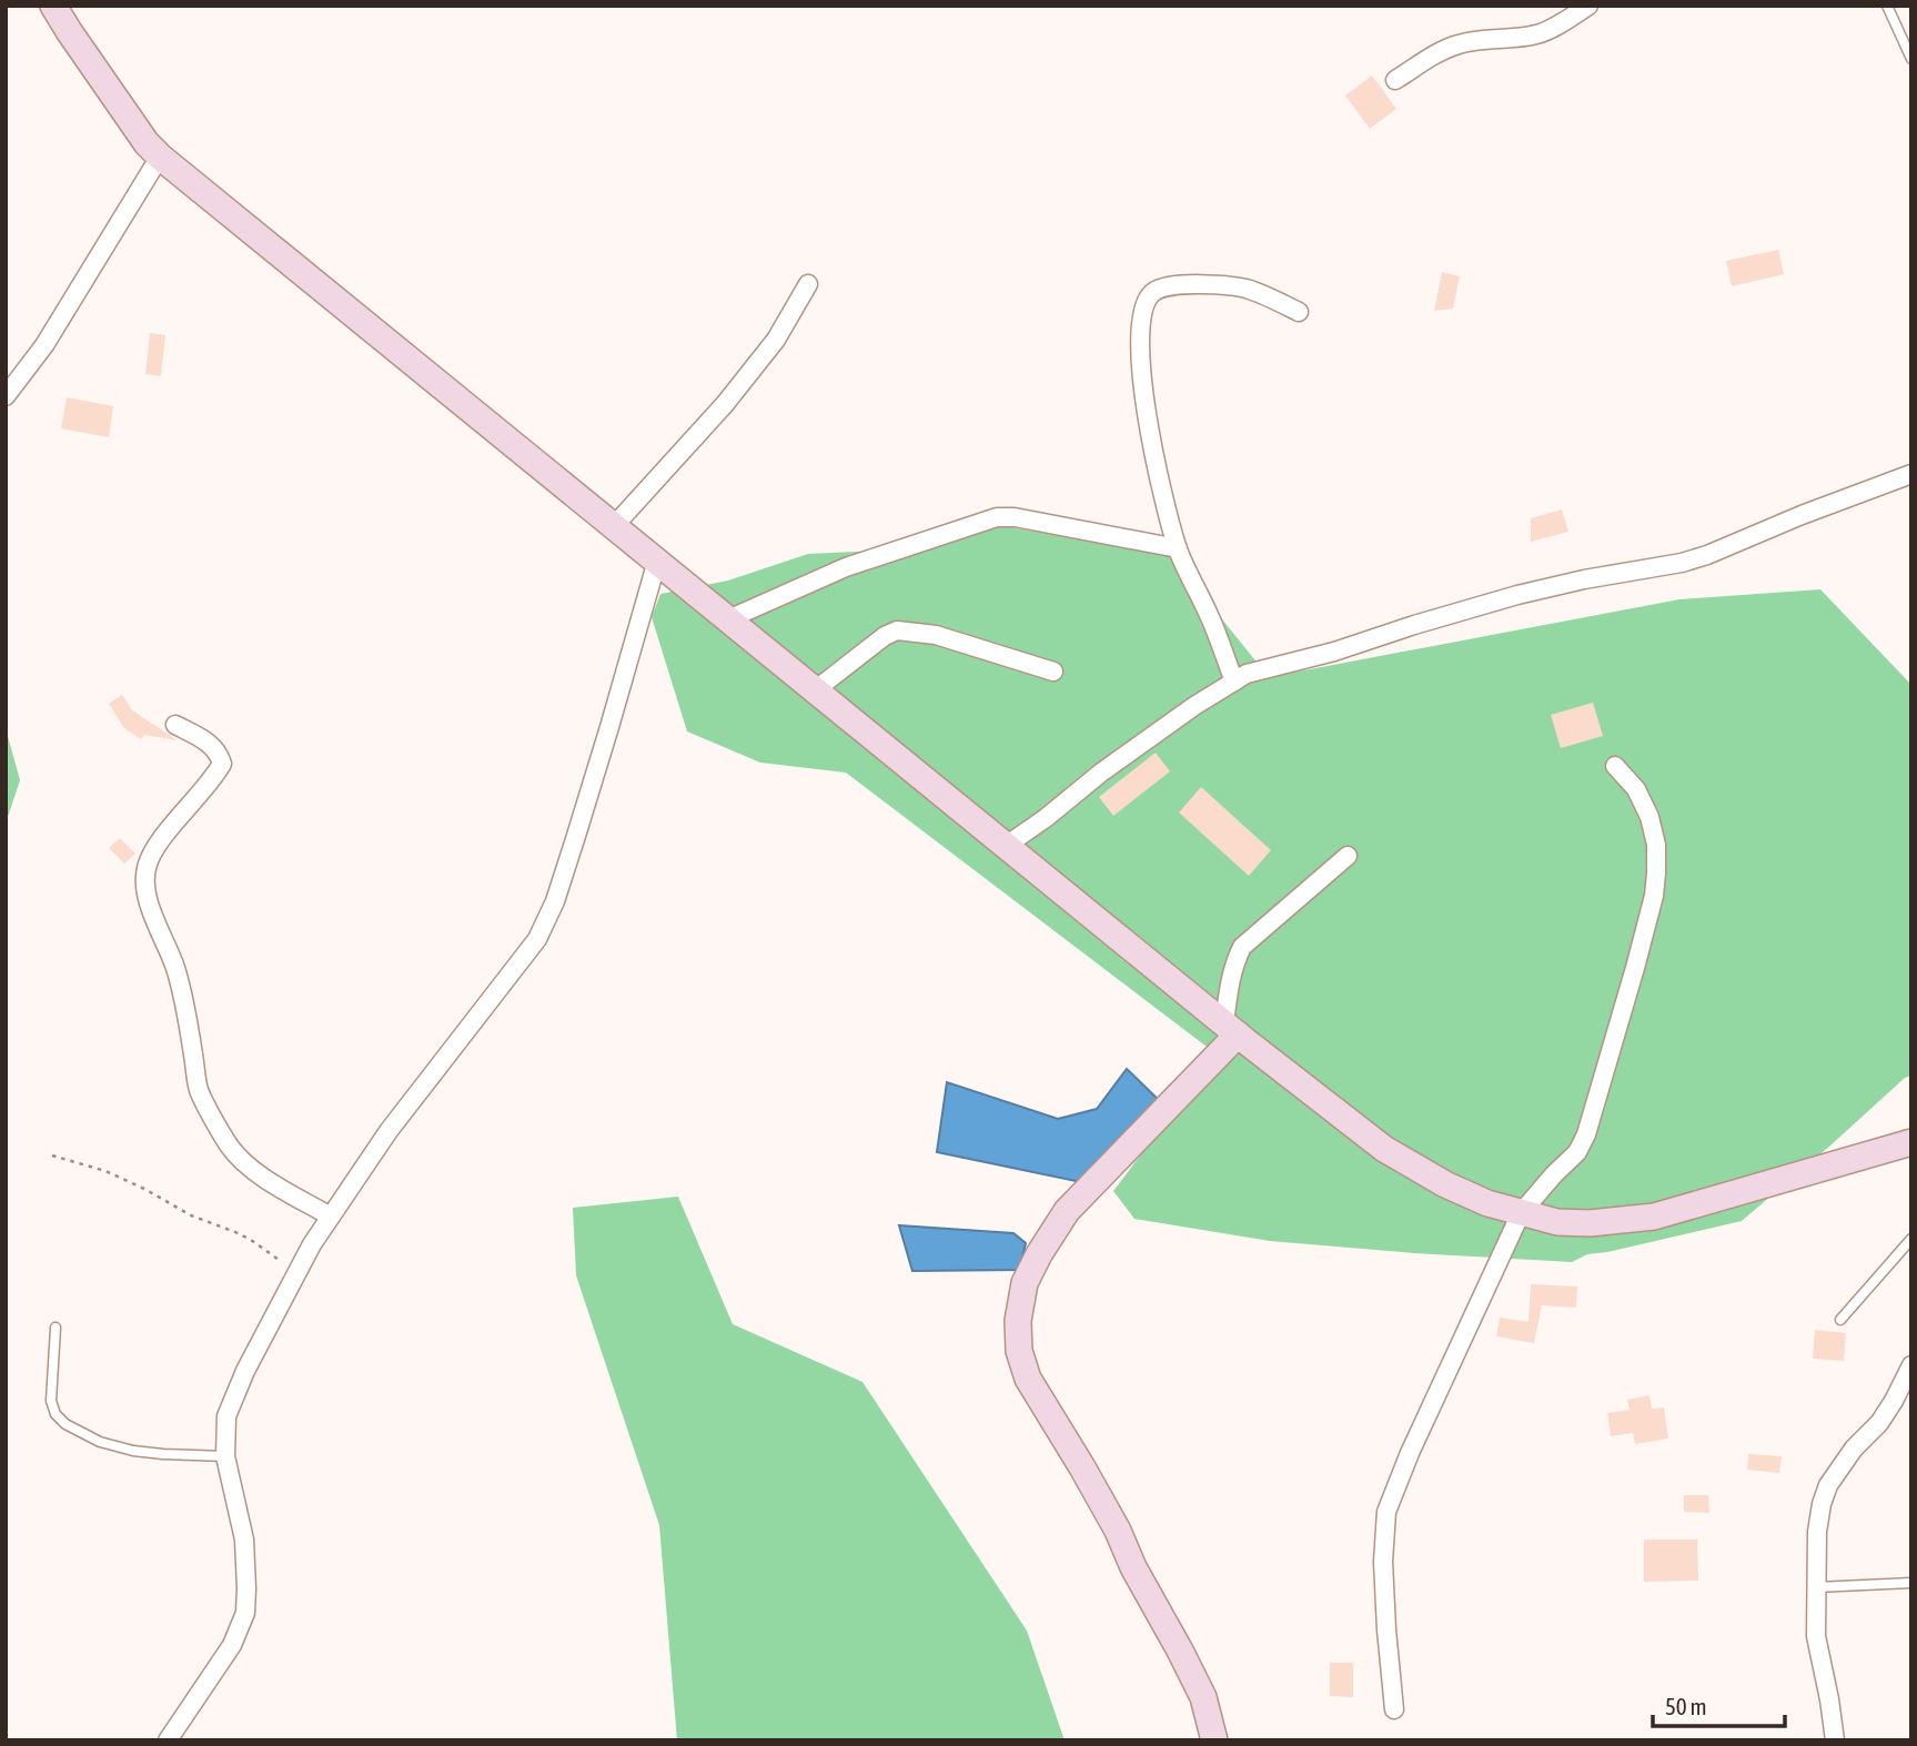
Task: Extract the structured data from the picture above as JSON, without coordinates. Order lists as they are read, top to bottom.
{
  "scale_bar": "50 m"
}
